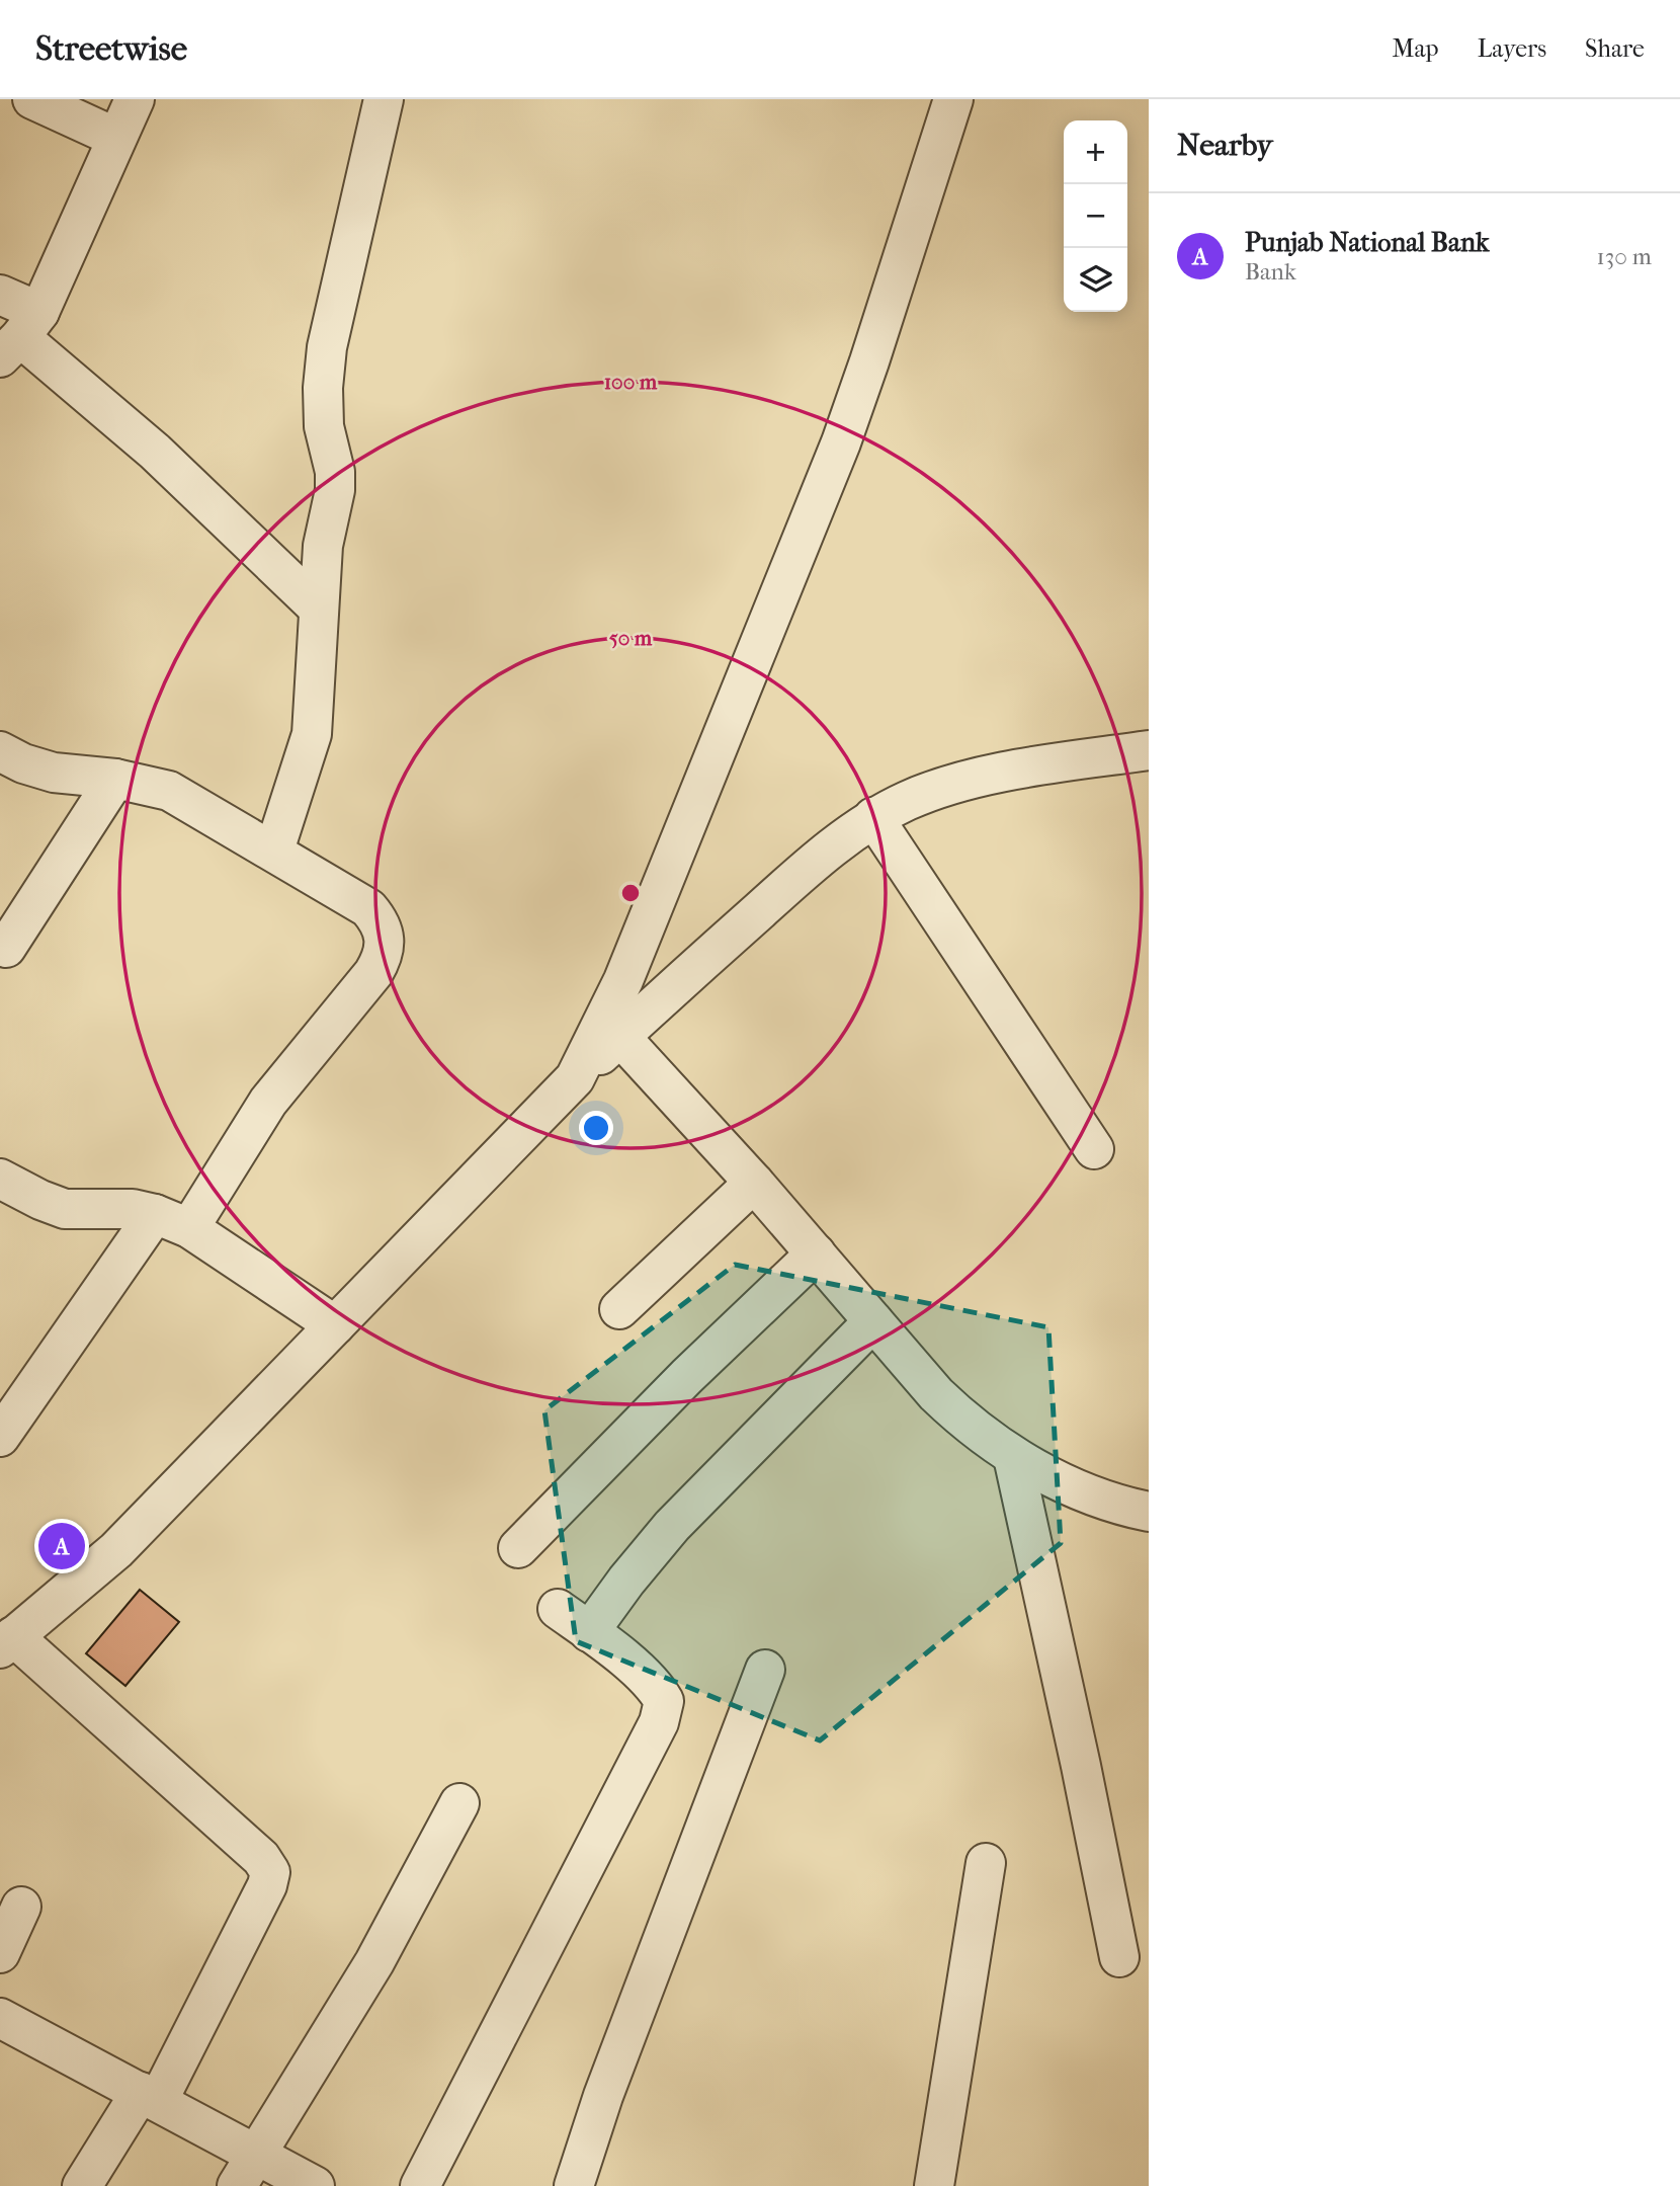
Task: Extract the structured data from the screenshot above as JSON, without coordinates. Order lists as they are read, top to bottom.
{
  "page": {
    "header": "Streetwise",
    "nav": ["Map", "Layers", "Share"],
    "heading": "Nearby",
    "map_buttons": ["+", "−"],
    "list": [
      {
        "mark": "A",
        "name": "Punjab National Bank",
        "note": "Bank",
        "value": "130 m"
      }
    ],
    "pins": "A"
  },
  "rings": ["100 m", "50 m"]
}
